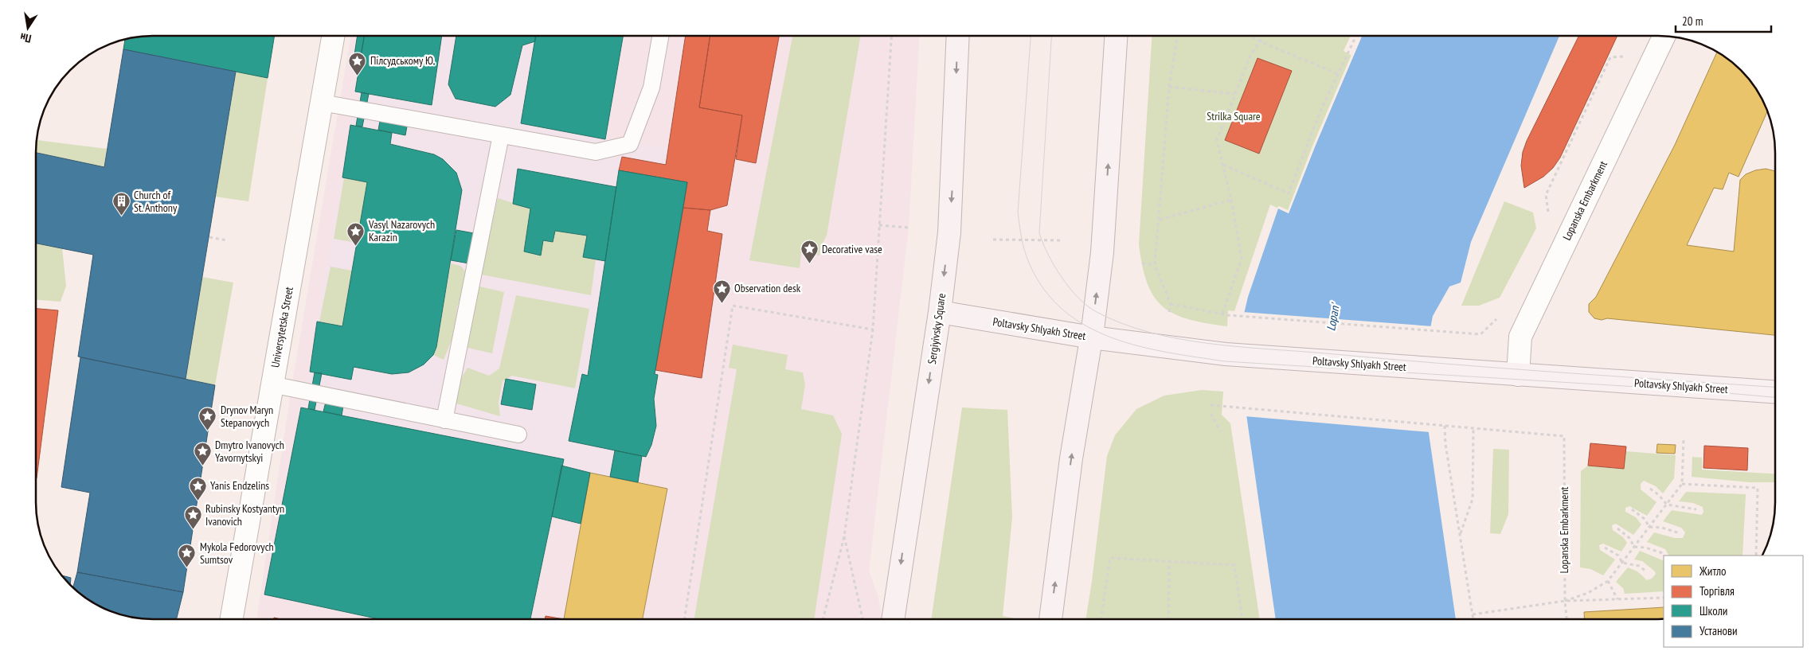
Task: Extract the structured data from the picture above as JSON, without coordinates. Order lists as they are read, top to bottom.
{
  "streets": {
    "main road": ["Sergiyivsky Square", "Poltavsky Shlyakh Street"],
    "street": ["Lopanska Embarkment", "Universytetska Street"]
  },
  "crossings": [
    ["Lopanska Embarkment", "Poltavsky Shlyakh Street"],
    ["Sergiyivsky Square", "Poltavsky Shlyakh Street"]
  ],
  "water": ["Lopan'"],
  "parks": ["Strilka Square"],
  "places": {
    "place": [
      "Пілсудському Ю.",
      "Vasyl Nazarovych Karazin",
      "Decorative vase",
      "Observation desk",
      "Drynov Maryn Stepanovych",
      "Dmytro Ivanovych Yavornytskyi",
      "Yanis Endzelins",
      "Rubinsky Kostyantyn Ivanovich",
      "Mykola Fedorovych Sumtsov"
    ],
    "building": ["Church of St. Anthony"]
  },
  "legend": [
    "Житло",
    "Торгівля",
    "Школи",
    "Установи"
  ],
  "scale_bar": "20 m",
  "north": "bottom"
}
